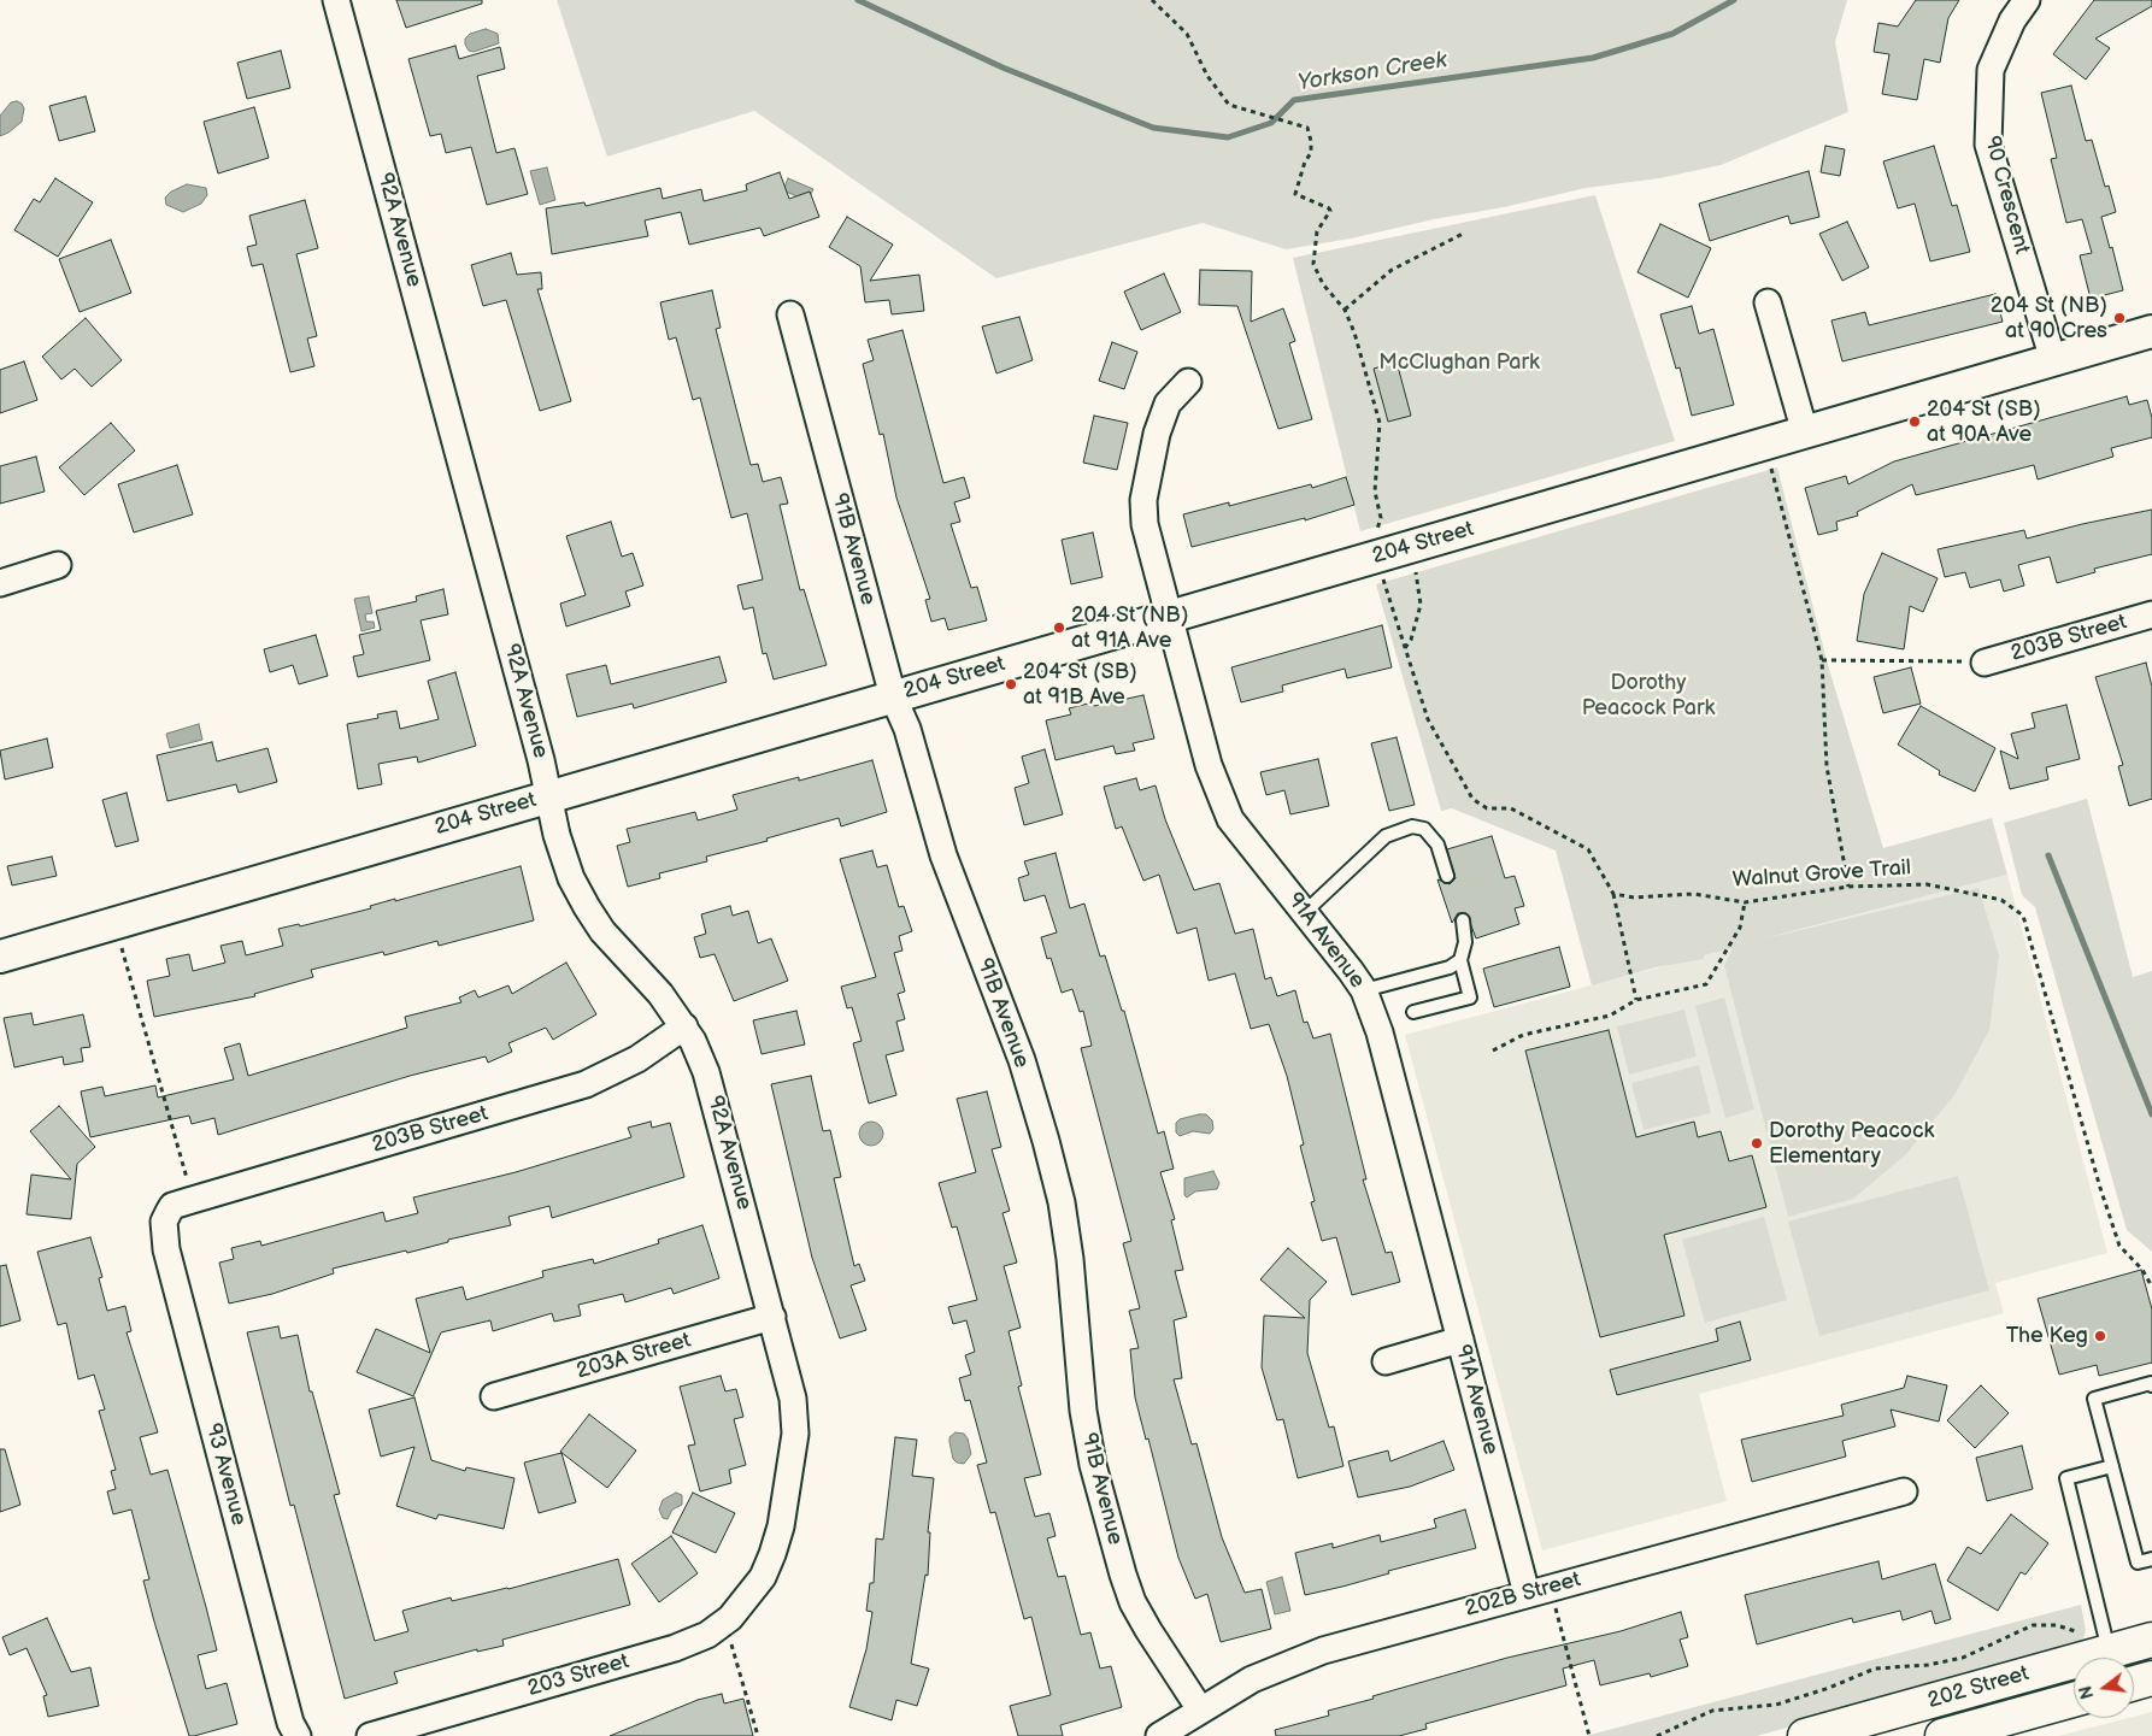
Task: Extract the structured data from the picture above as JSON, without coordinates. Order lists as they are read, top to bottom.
{
  "streets": {
    "main road": ["202 Street"],
    "street": [
      "90 Crescent",
      "92A Avenue",
      "204 Street",
      "91B Avenue",
      "203B Street",
      "91A Avenue",
      "203A Street",
      "93 Avenue",
      "202B Street",
      "203 Street"
    ],
    "path": ["Walnut Grove Trail"]
  },
  "crossings": [
    ["90 Crescent", "204 Street"],
    ["92A Avenue", "204 Street"],
    ["92A Avenue", "203B Street"],
    ["92A Avenue", "203A Street"],
    ["92A Avenue", "203 Street"],
    ["204 Street", "91B Avenue"],
    ["204 Street", "91A Avenue"],
    ["91B Avenue", "202B Street"],
    ["203B Street", "93 Avenue"],
    ["91A Avenue", "202B Street"]
  ],
  "water": ["Yorkson Creek"],
  "parks": ["McClughan Park", "Dorothy Peacock Park"],
  "places": [
    "204 St (NB) at 90 Cres",
    "204 St (SB) at 90A Ave",
    "204 St (NB) at 91A Ave",
    "204 St (SB) at 91B Ave",
    "Dorothy Peacock Elementary",
    "The Keg"
  ],
  "north": "left"
}
